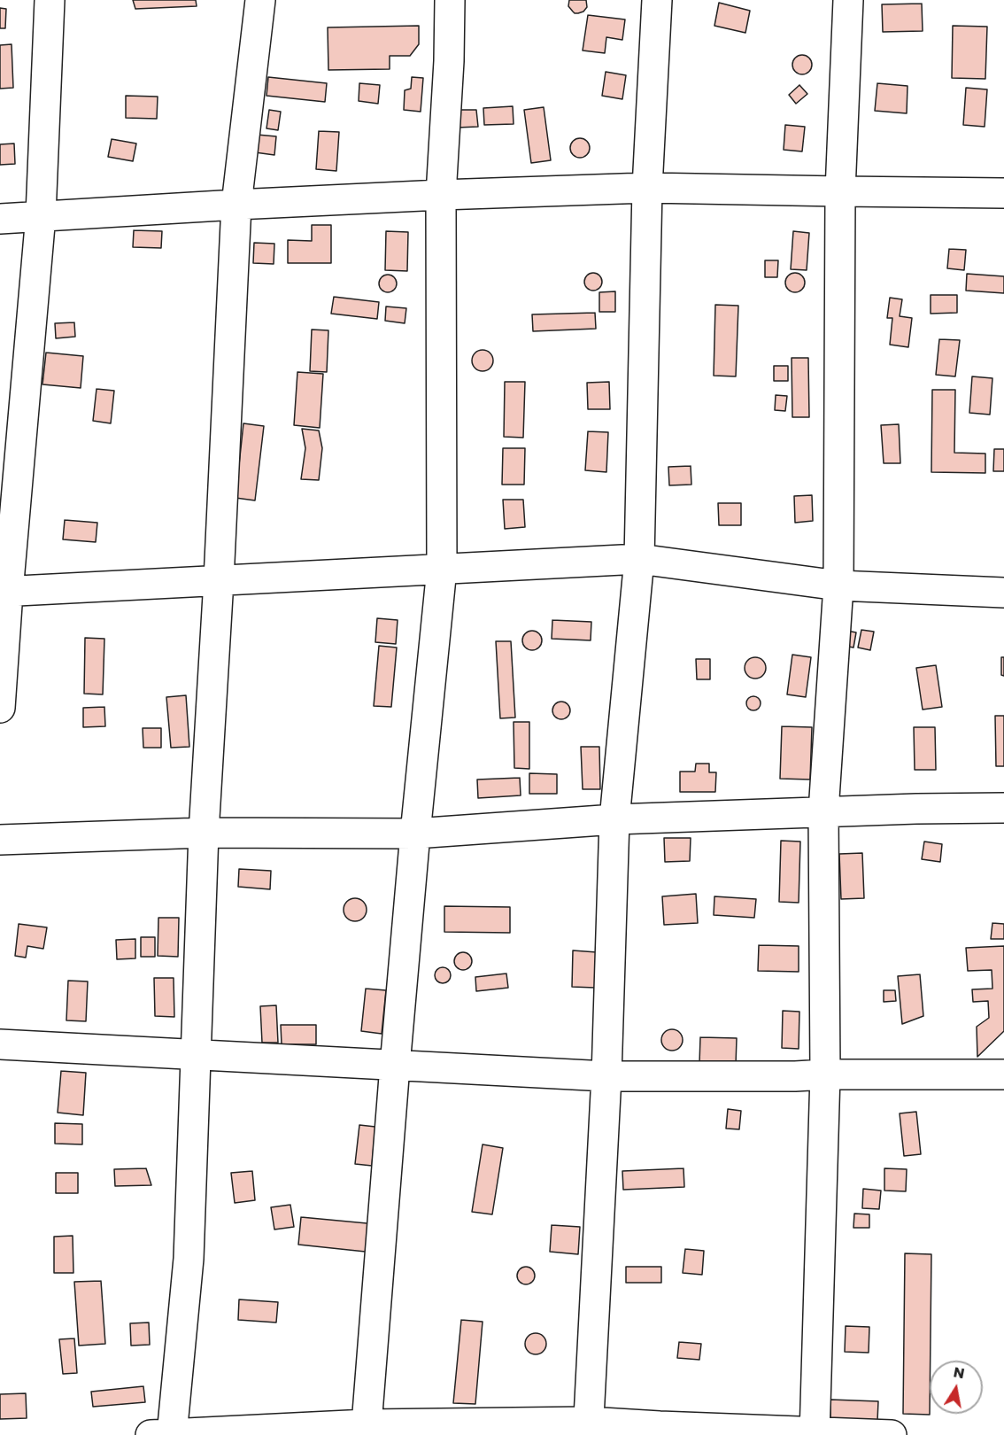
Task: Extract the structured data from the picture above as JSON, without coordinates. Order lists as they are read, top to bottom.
{
  "north": "top"
}
